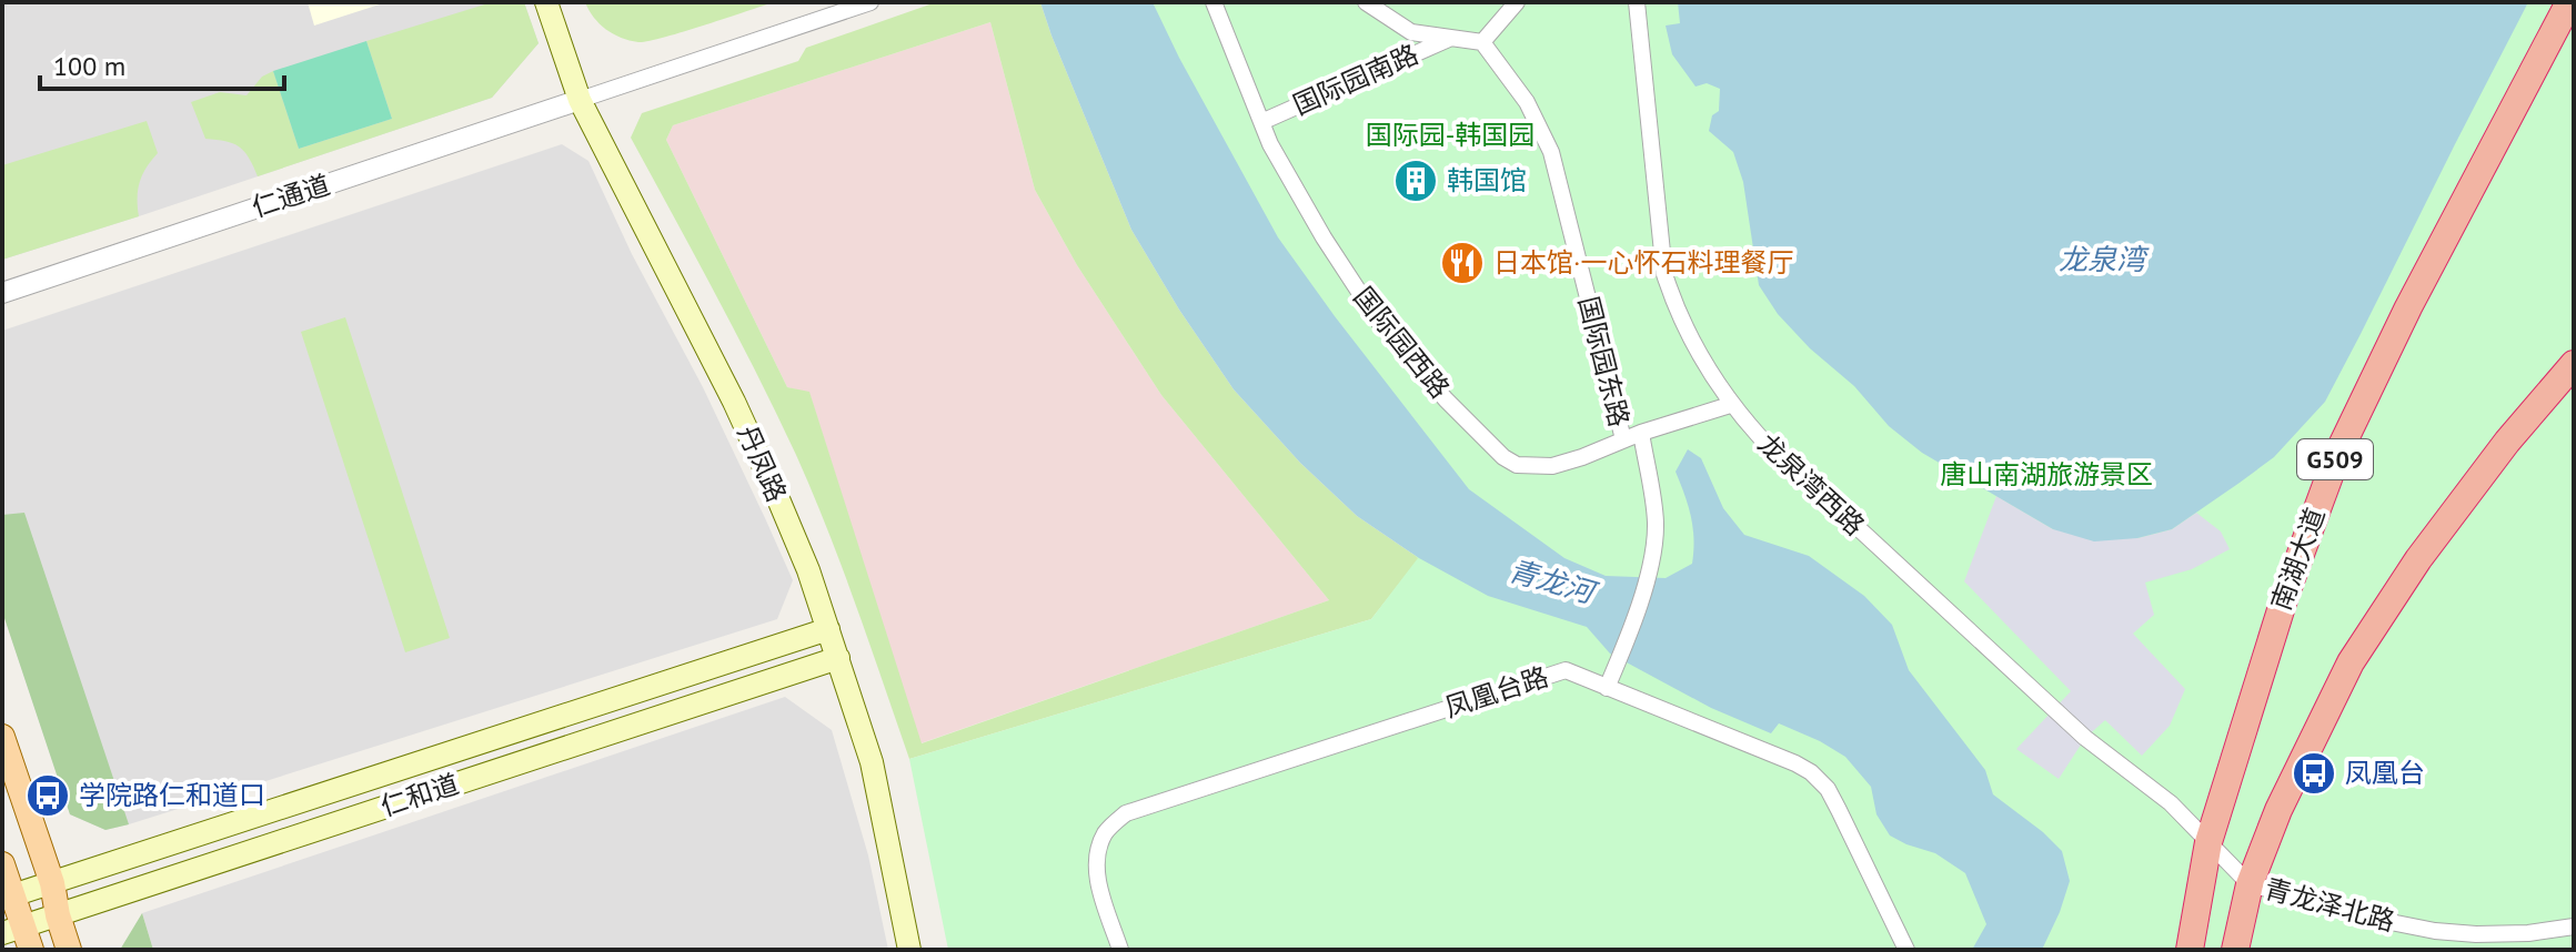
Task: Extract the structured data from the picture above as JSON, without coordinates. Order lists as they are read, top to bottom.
{
  "streets": {
    "highway": ["G509", "南湖大道"],
    "main road": ["丹凤路", "仁和道"],
    "street": [
      "国际园南路",
      "仁通道",
      "国际园西路",
      "国际园东路",
      "龙泉湾西路",
      "凤凰台路",
      "青龙泽北路"
    ]
  },
  "crossings": [
    ["国际园南路", "国际园西路"],
    ["仁通道", "丹凤路"],
    ["国际园西路", "国际园东路"],
    ["国际园西路", "龙泉湾西路"],
    ["丹凤路", "仁和道"],
    ["龙泉湾西路", "南湖大道"],
    ["龙泉湾西路", "青龙泽北路"],
    ["南湖大道", "青龙泽北路"]
  ],
  "water": ["龙泉湾", "青龙河"],
  "parks": ["国际园-韩国园", "唐山南湖旅游景区"],
  "places": {
    "building": ["韩国馆"],
    "restaurant": ["日本馆·一心怀石料理餐厅"],
    "bus stop": ["凤凰台", "学院路仁和道口"]
  },
  "scale_bar": "100 m"
}
